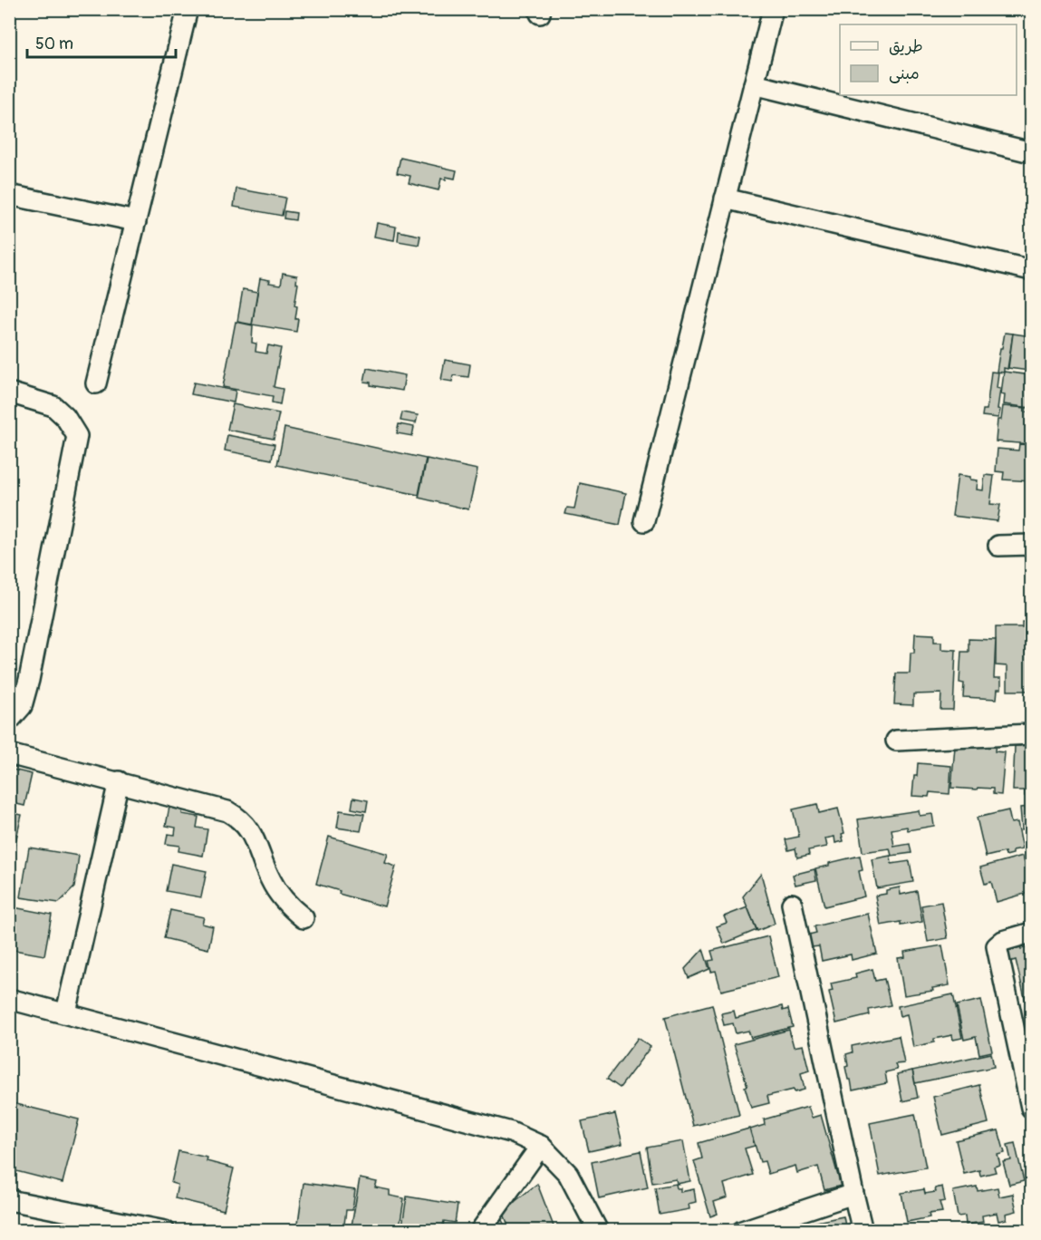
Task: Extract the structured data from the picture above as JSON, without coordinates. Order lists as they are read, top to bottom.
{
  "legend": ["طريق", "مبنى"],
  "scale_bar": "50 m"
}
